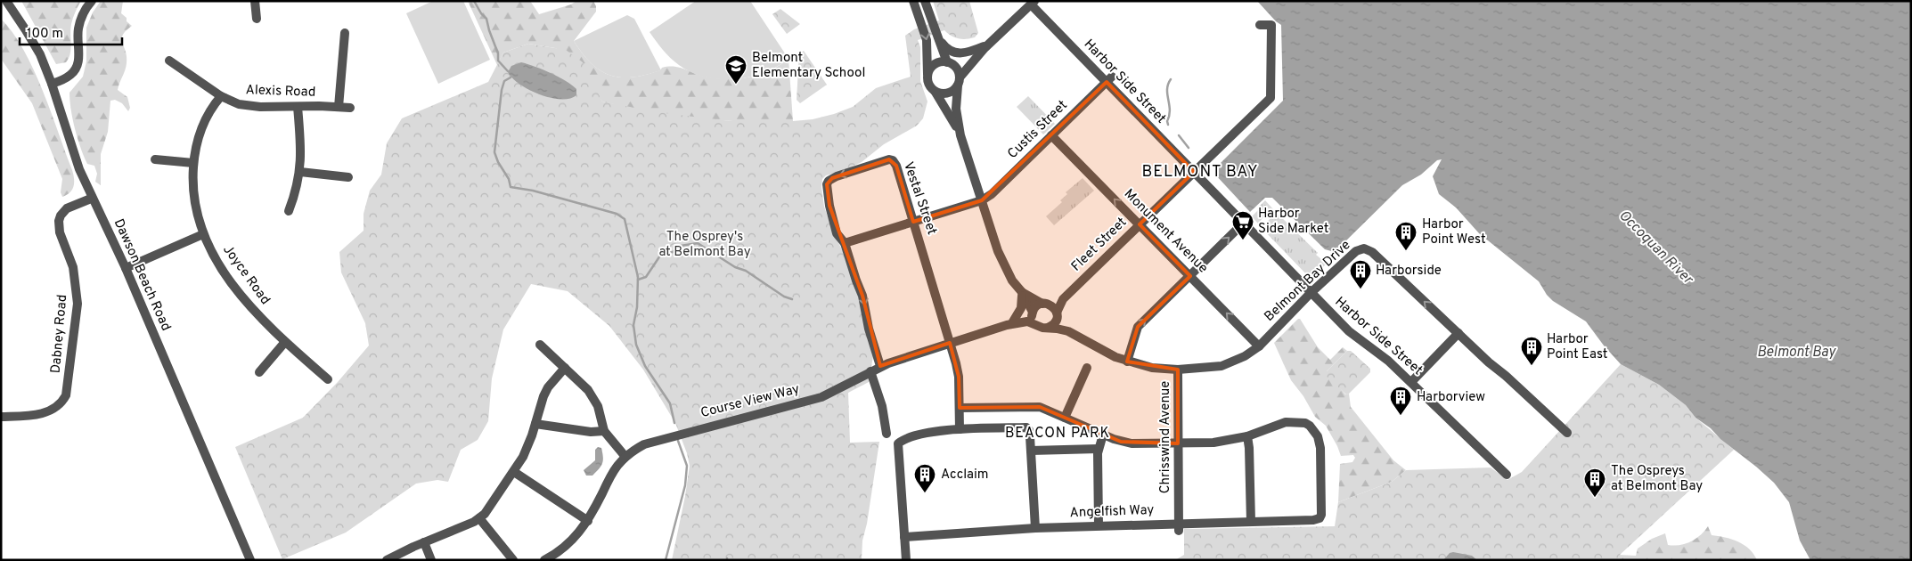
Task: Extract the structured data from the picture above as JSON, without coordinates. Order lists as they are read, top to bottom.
{
  "streets": {
    "street": [
      "Harbor Side Street",
      "Alexis Road",
      "Custis Street",
      "Vestal Street",
      "Monument Avenue",
      "Fleet Street",
      "Dawson Beach Road",
      "Joyce Road",
      "Belmont Bay Drive",
      "Dabney Road",
      "Course View Way",
      "Chrisswind Avenue",
      "Angelfish Way"
    ]
  },
  "crossings": [
    ["Harbor Side Street", "Custis Street"],
    ["Harbor Side Street", "Fleet Street"],
    ["Harbor Side Street", "Belmont Bay Drive"],
    ["Alexis Road", "Joyce Road"],
    ["Custis Street", "Monument Avenue"],
    ["Custis Street", "Belmont Bay Drive"],
    ["Vestal Street", "Course View Way"],
    ["Monument Avenue", "Fleet Street"],
    ["Monument Avenue", "Belmont Bay Drive"],
    ["Fleet Street", "Belmont Bay Drive"],
    ["Fleet Street", "Course View Way"],
    ["Dawson Beach Road", "Dabney Road"],
    ["Belmont Bay Drive", "Course View Way"],
    ["Belmont Bay Drive", "Chrisswind Avenue"],
    ["Chrisswind Avenue", "Angelfish Way"]
  ],
  "one_way": ["Monument Avenue"],
  "districts": ["BELMONT BAY", "BEACON PARK"],
  "water": ["Occoquan River", "Belmont Bay"],
  "parks": ["The Osprey's at Belmont Bay"],
  "places": {
    "school or university": ["Belmont Elementary School"],
    "supermarket": ["Harbor Side Market"],
    "building": [
      "Harbor Point West",
      "Harborside",
      "Harbor Point East",
      "Harborview",
      "Acclaim",
      "The Ospreys at Belmont Bay"
    ]
  },
  "scale_bar": "100 m"
}
